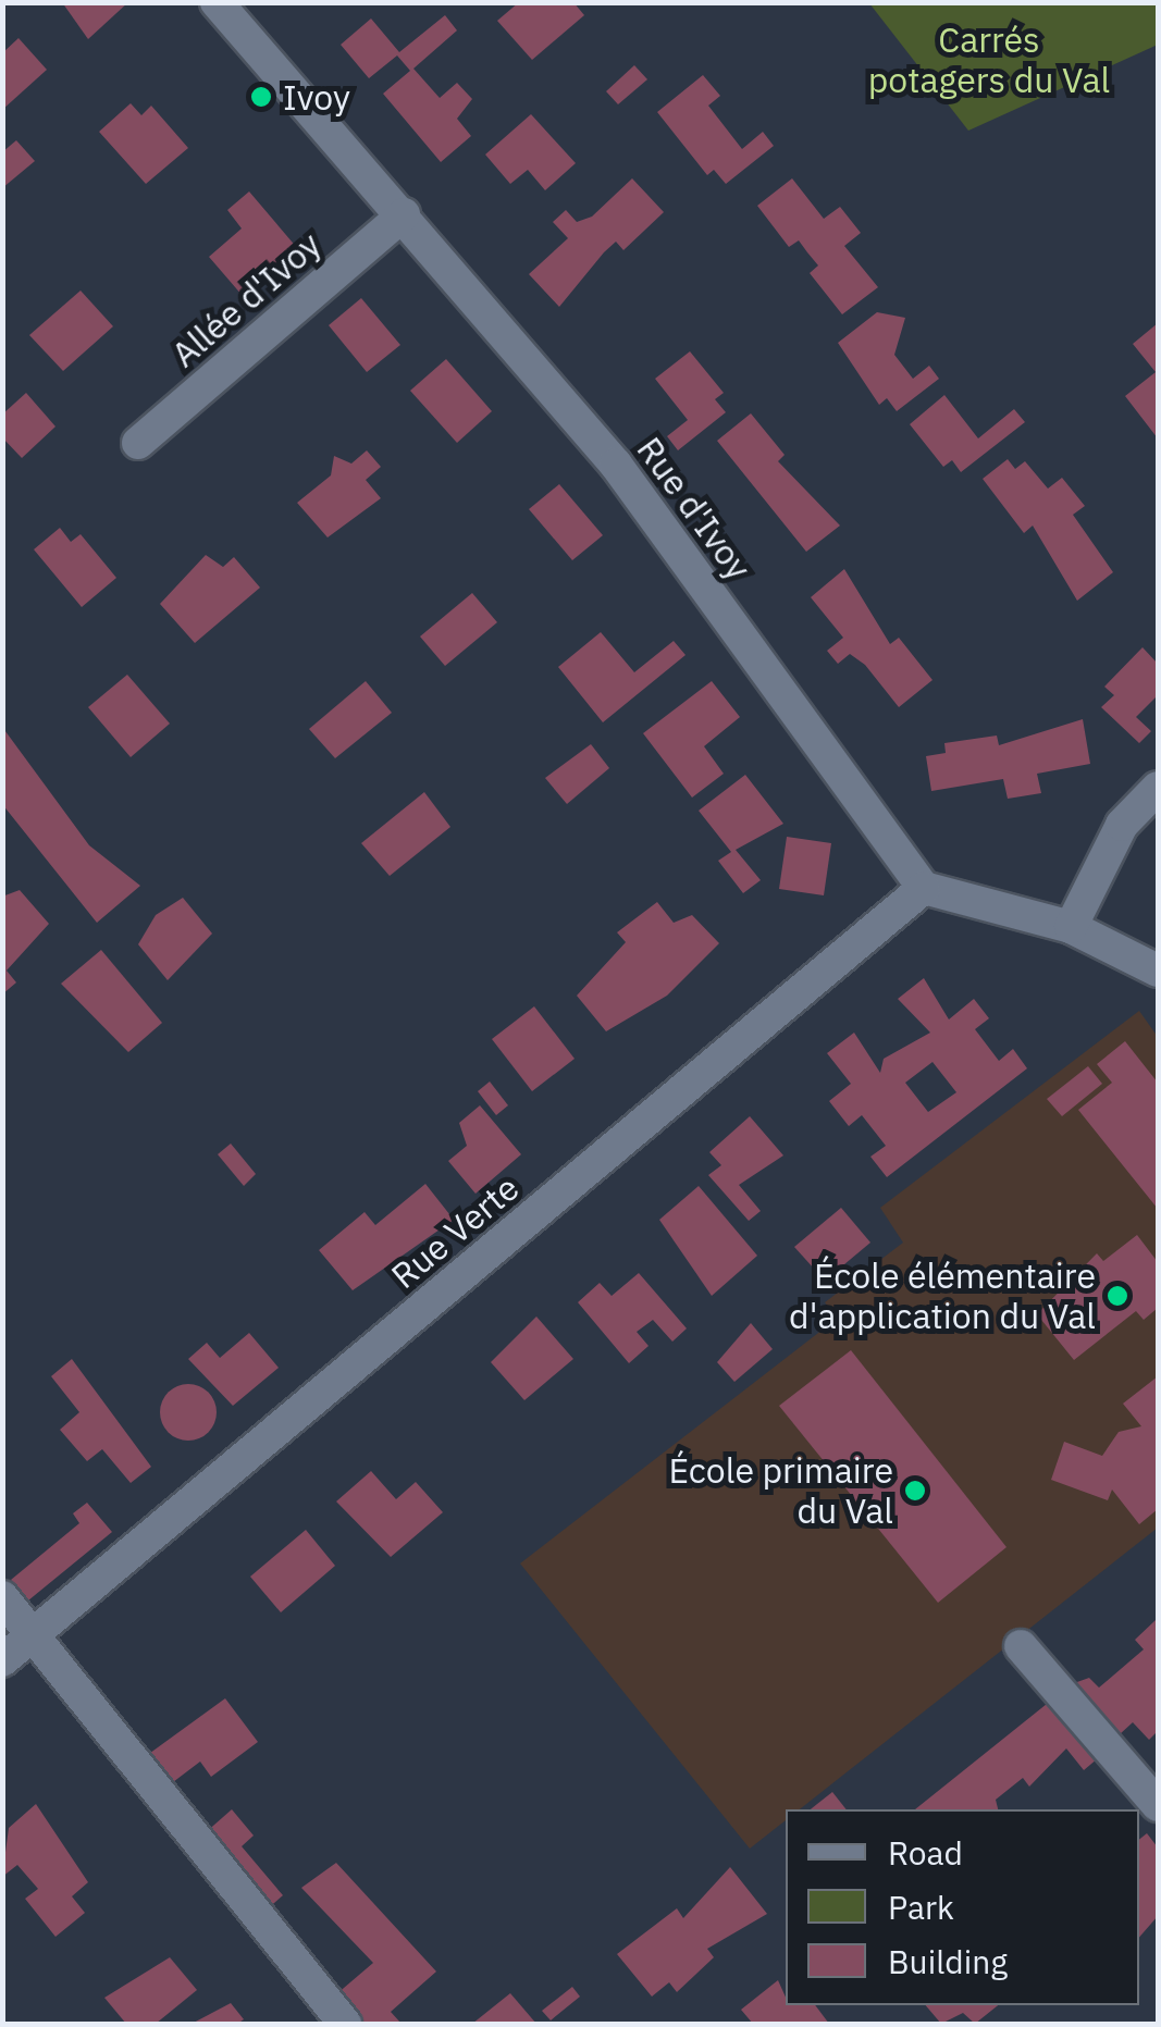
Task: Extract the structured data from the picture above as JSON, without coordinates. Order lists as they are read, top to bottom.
{
  "streets": {
    "street": ["Allée d'Ivoy", "Rue d'Ivoy", "Rue Verte"]
  },
  "crossings": [
    ["Allée d'Ivoy", "Rue d'Ivoy"],
    ["Rue d'Ivoy", "Rue Verte"]
  ],
  "parks": ["Carrés potagers du Val"],
  "places": ["Ivoy", "École élémentaire d'application du Val", "École primaire du Val"],
  "legend": ["Road", "Park", "Building"]
}
